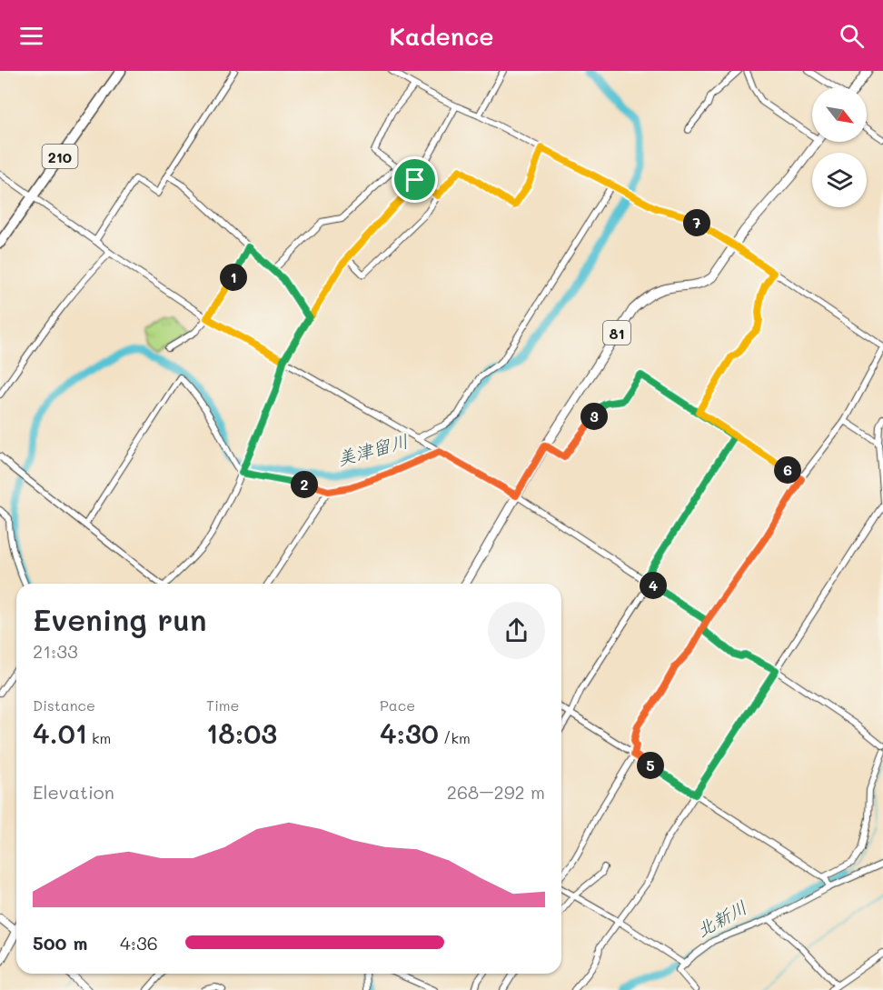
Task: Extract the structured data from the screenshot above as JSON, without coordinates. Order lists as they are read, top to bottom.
{
  "streets": {
    "highway": ["210"],
    "main road": ["81"]
  },
  "water": ["美津留川", "北新川"],
  "north": "bottom right",
  "page": {
    "header": "Kadence",
    "pins": [
      "7",
      "1",
      "3",
      "6",
      "2",
      "4",
      "5"
    ],
    "heading": ["Evening run", "21:33"],
    "stats": [
      ["Distance", "4.01 km"],
      ["Time", "18:03"],
      ["Pace", "4:30 /km"]
    ],
    "chart": ["Elevation", "268–292 m"],
    "list": [
      {
        "name": "500 m",
        "note": "4:36"
      }
    ]
  }
}
